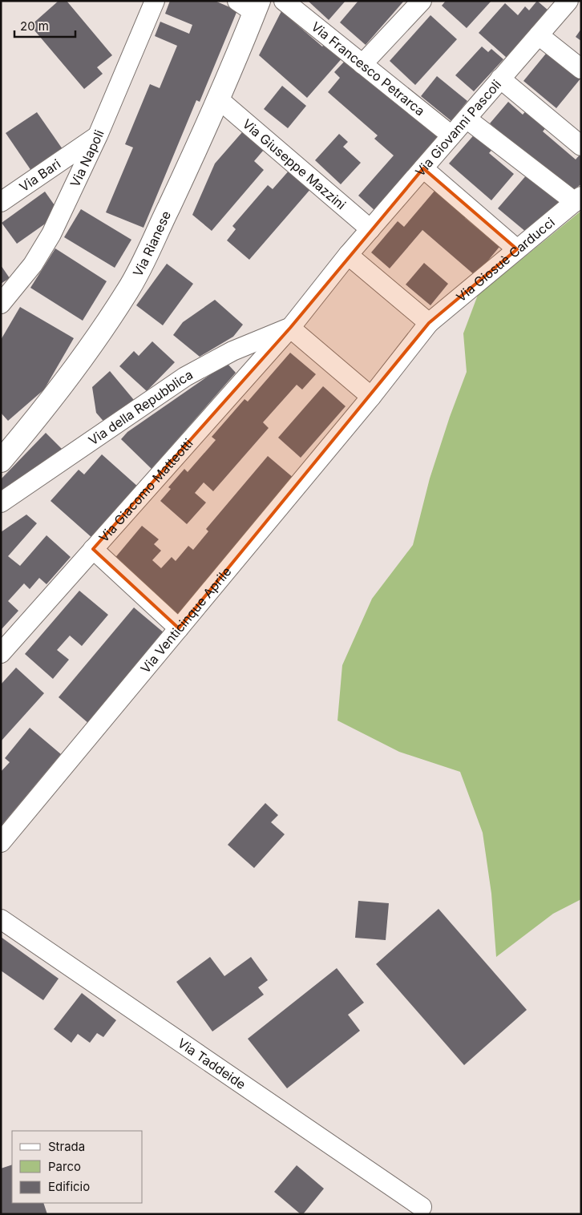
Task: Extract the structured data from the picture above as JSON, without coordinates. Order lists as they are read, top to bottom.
{
  "streets": {
    "main road": ["Via Rianese"],
    "street": [
      "Via Francesco Petrarca",
      "Via Giovanni Pascoli",
      "Via Napoli",
      "Via Giuseppe Mazzini",
      "Via Bari",
      "Via Giosuè Carducci",
      "Via della Repubblica",
      "Via Giacomo Matteotti",
      "Via Venticinque Aprile",
      "Via Taddeide"
    ]
  },
  "crossings": [
    ["Via Francesco Petrarca", "Via Giovanni Pascoli"],
    ["Via Giovanni Pascoli", "Via Giuseppe Mazzini"],
    ["Via Giovanni Pascoli", "Via Giacomo Matteotti"],
    ["Via Napoli", "Via Bari"],
    ["Via Giuseppe Mazzini", "Via Rianese"],
    ["Via Giosuè Carducci", "Via Venticinque Aprile"],
    ["Via della Repubblica", "Via Giacomo Matteotti"]
  ],
  "legend": ["Strada", "Parco", "Edificio"],
  "scale_bar": "20 m"
}
